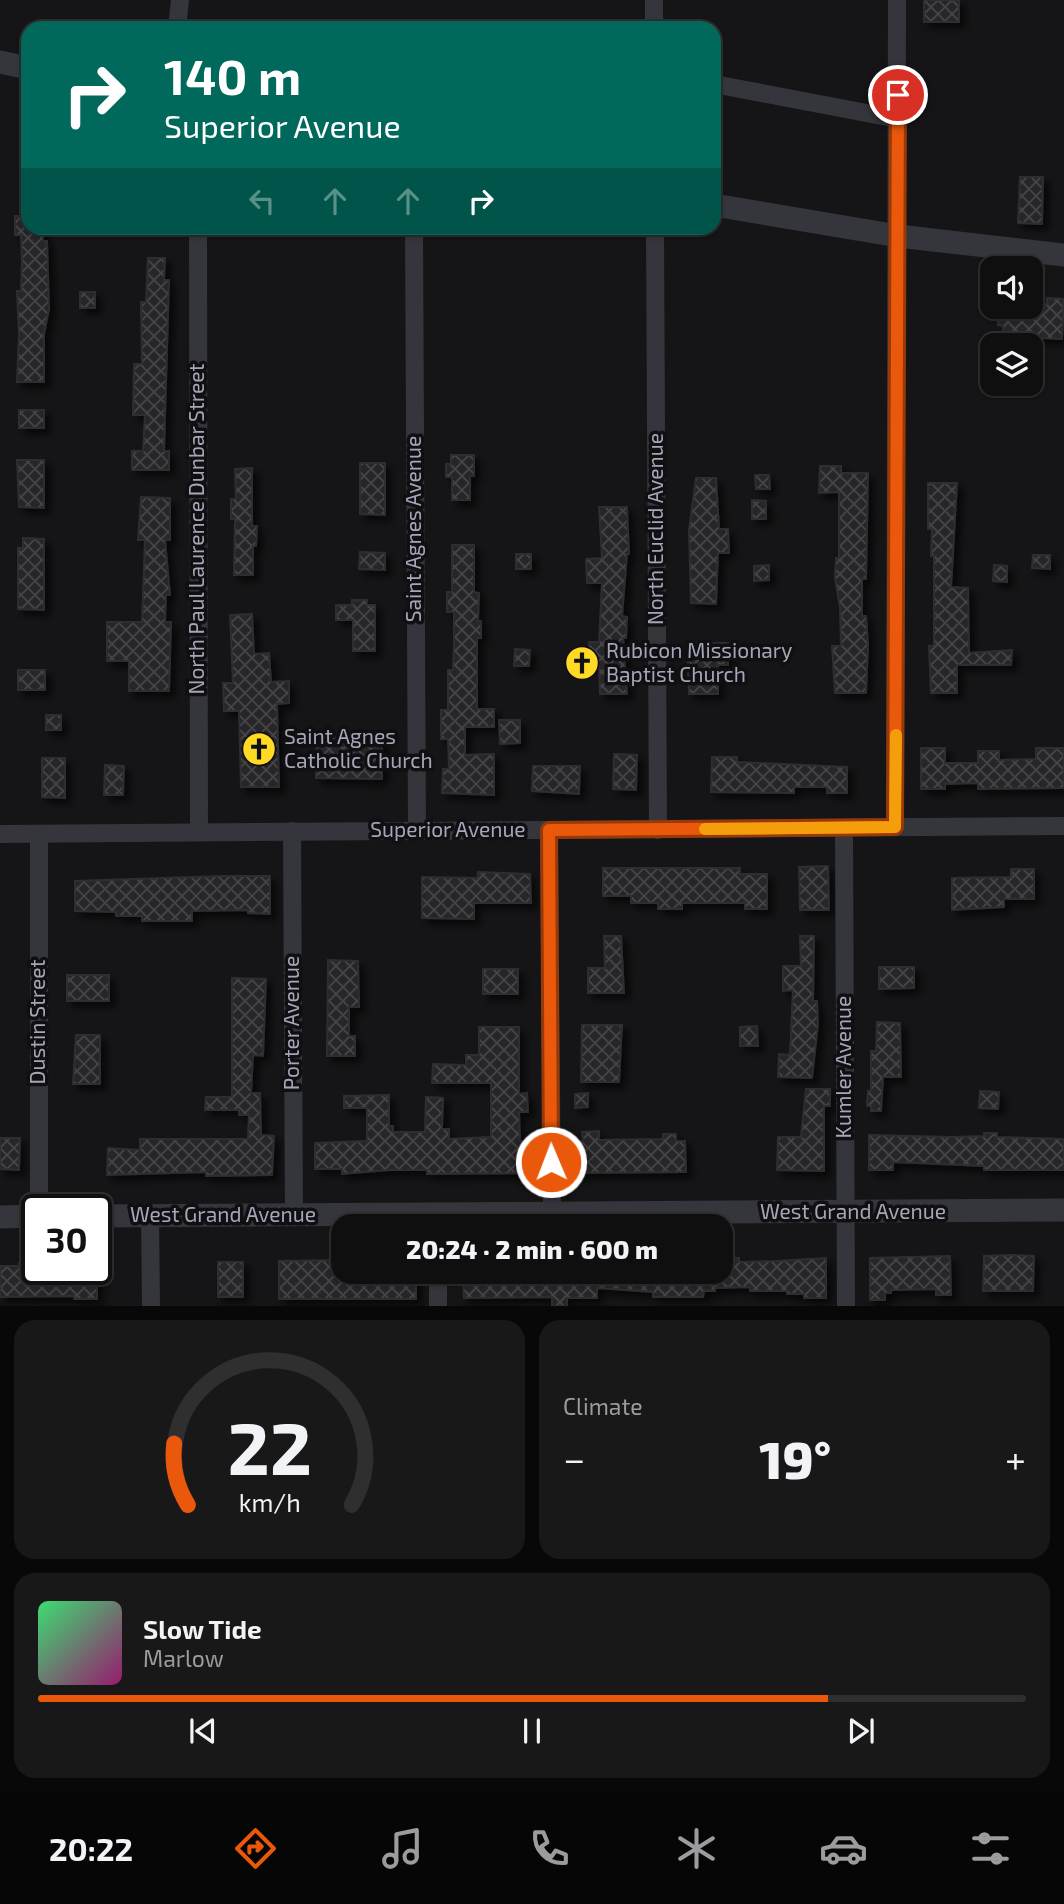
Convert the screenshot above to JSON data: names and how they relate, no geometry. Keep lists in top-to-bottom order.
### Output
{
  "streets": {
    "street": [
      "North Paul Laurence Dunbar Street",
      "Saint Agnes Avenue",
      "North Euclid Avenue",
      "Superior Avenue",
      "Dustin Street",
      "Porter Avenue",
      "Kumler Avenue",
      "West Grand Avenue"
    ]
  },
  "crossings": [
    ["North Paul Laurence Dunbar Street", "Superior Avenue"],
    ["Saint Agnes Avenue", "Superior Avenue"],
    ["North Euclid Avenue", "Superior Avenue"],
    ["Superior Avenue", "Dustin Street"],
    ["Superior Avenue", "Porter Avenue"],
    ["Superior Avenue", "Kumler Avenue"],
    ["Porter Avenue", "West Grand Avenue"],
    ["Kumler Avenue", "West Grand Avenue"]
  ],
  "places": {
    "church": ["Rubicon Missionary Baptist Church", "Saint Agnes Catholic Church"]
  },
  "page": {
    "turn": ["140 m", "Superior Avenue"],
    "limit": "30",
    "trip": "20:24 · 2 min · 600 m",
    "tile": "Climate",
    "heat": ["−", "19°", "+"],
    "song": ["Slow Tide", "Marlow"],
    "tabs": "20:22",
    "gauge": ["22", "km/h"]
  }
}
